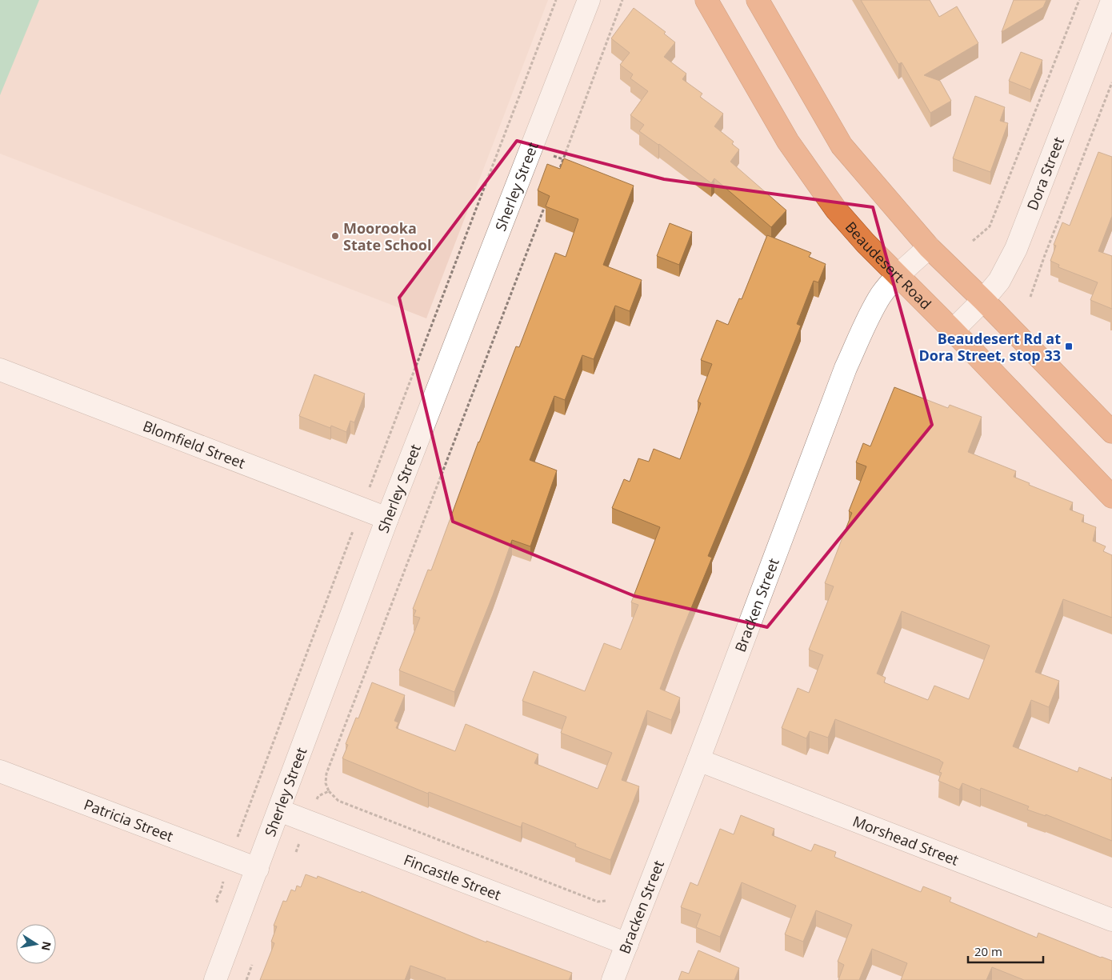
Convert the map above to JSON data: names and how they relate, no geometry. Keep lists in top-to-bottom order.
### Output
{
  "streets": {
    "highway": ["Beaudesert Road"],
    "street": [
      "Dora Street",
      "Sherley Street",
      "Blomfield Street",
      "Bracken Street",
      "Patricia Street",
      "Morshead Street",
      "Fincastle Street"
    ]
  },
  "crossings": [
    ["Dora Street", "Beaudesert Road"],
    ["Sherley Street", "Blomfield Street"],
    ["Sherley Street", "Patricia Street"],
    ["Sherley Street", "Fincastle Street"],
    ["Beaudesert Road", "Bracken Street"],
    ["Bracken Street", "Morshead Street"],
    ["Bracken Street", "Fincastle Street"]
  ],
  "places": {
    "other": ["Moorooka State School"],
    "transit": ["Beaudesert Rd at Dora Street, stop 33"]
  },
  "scale_bar": "20 m",
  "north": "right"
}
